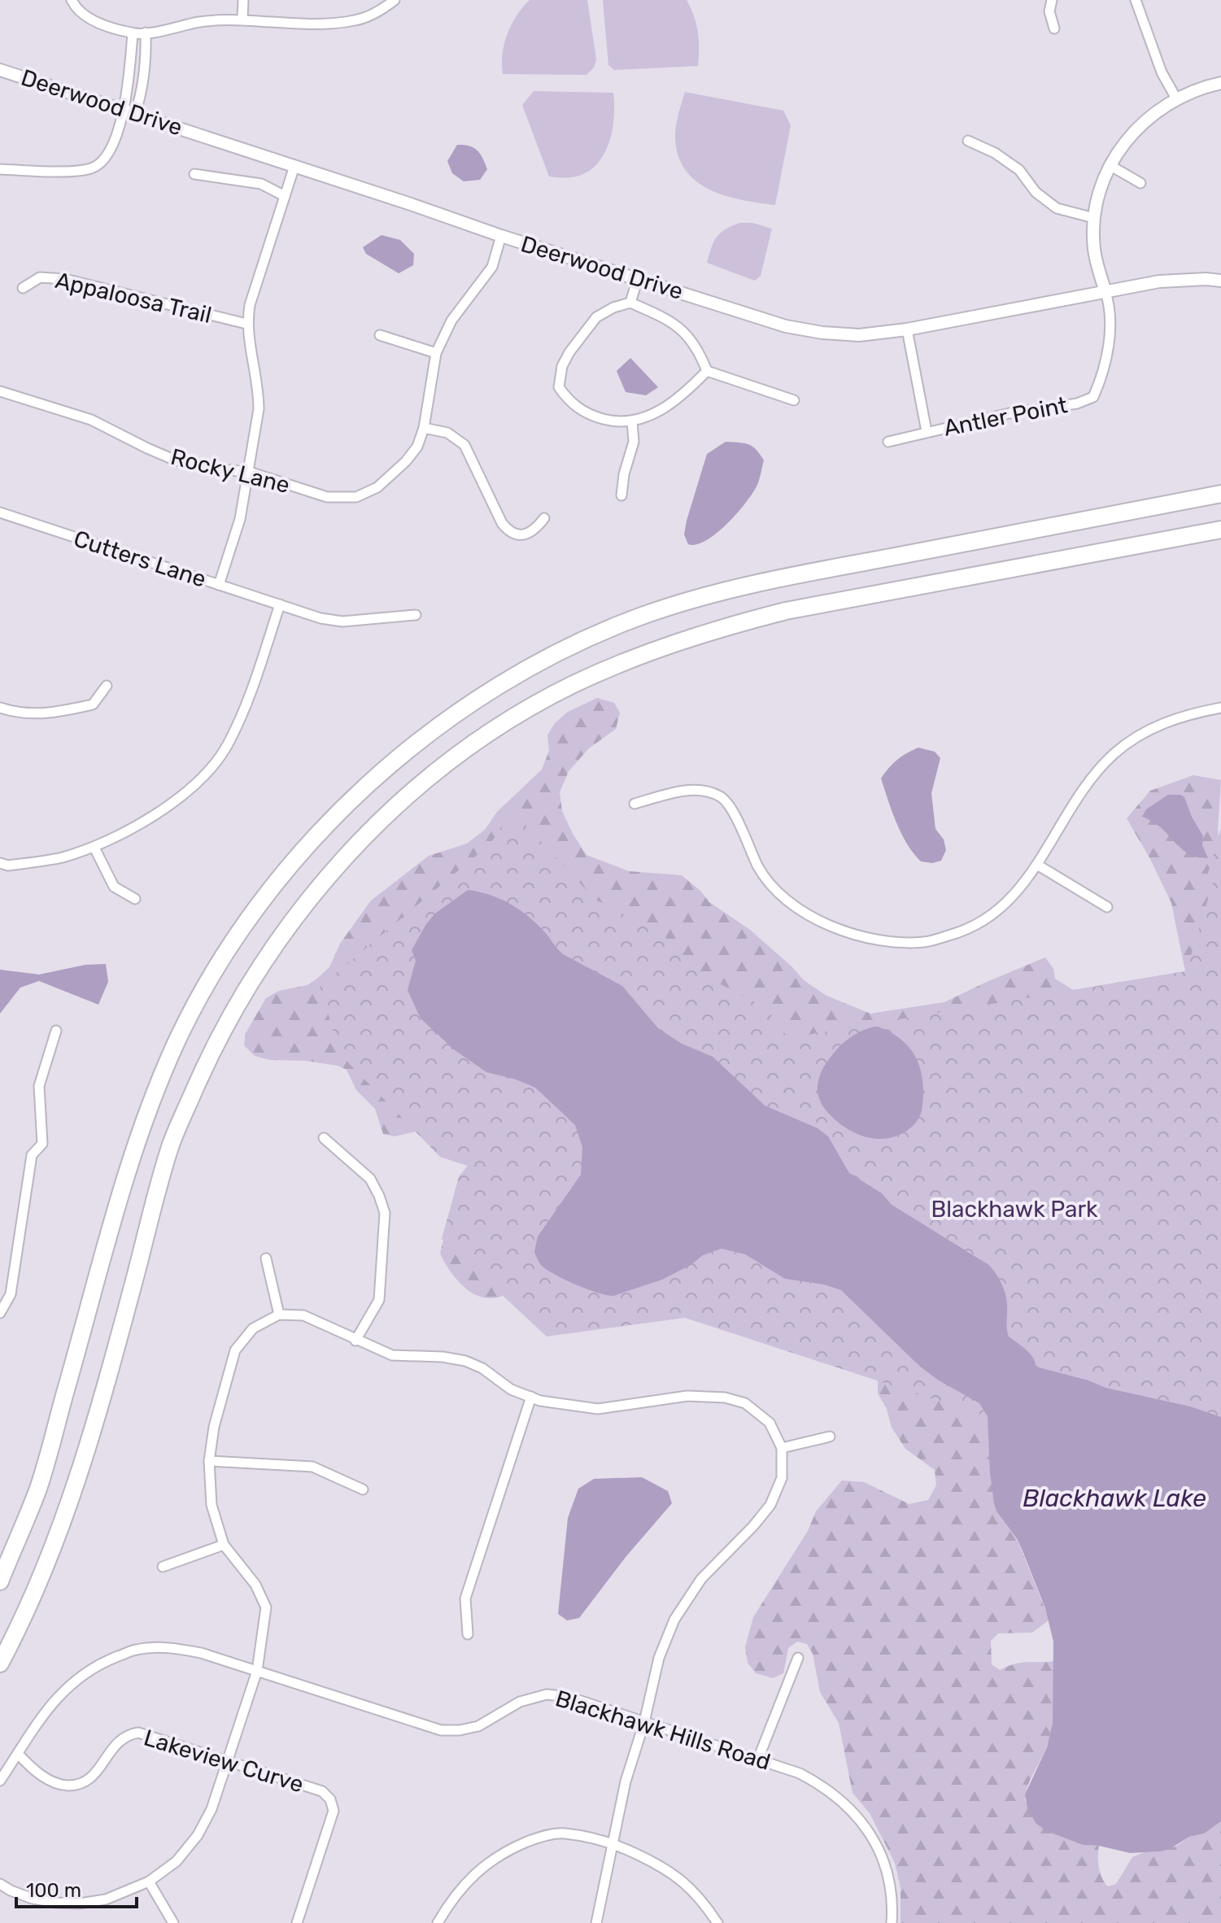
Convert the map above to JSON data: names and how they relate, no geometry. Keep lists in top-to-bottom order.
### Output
{
  "streets": {
    "street": [
      "Deerwood Drive",
      "Appaloosa Trail",
      "Antler Point",
      "Rocky Lane",
      "Cutters Lane",
      "Blackhawk Hills Road",
      "Lakeview Curve"
    ]
  },
  "crossings": [
    ["Deerwood Drive", "Antler Point"],
    ["Deerwood Drive", "Rocky Lane"],
    ["Blackhawk Hills Road", "Lakeview Curve"]
  ],
  "water": ["Blackhawk Lake"],
  "parks": ["Blackhawk Park"],
  "scale_bar": "100 m"
}
